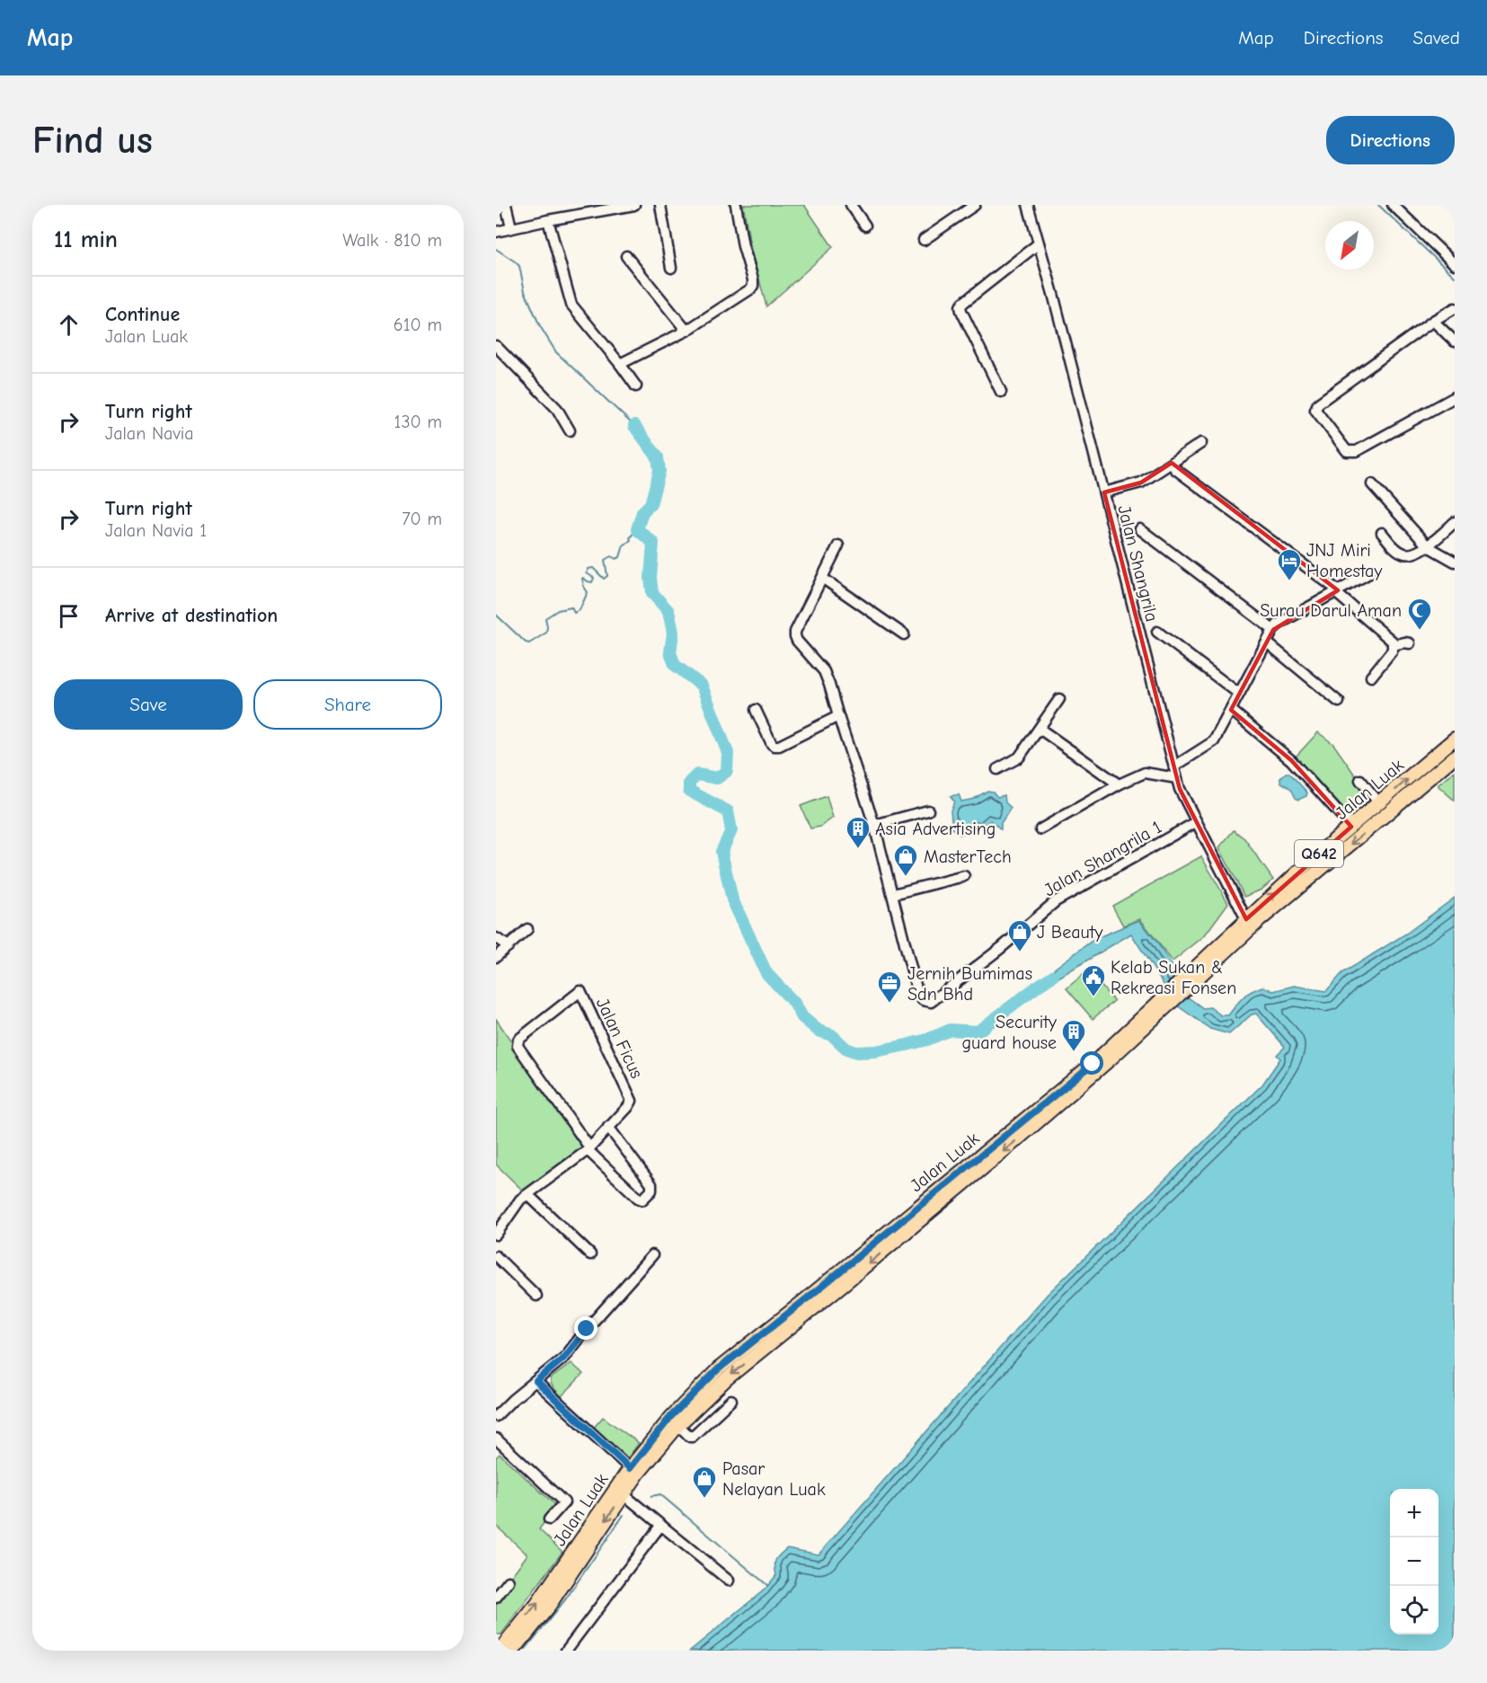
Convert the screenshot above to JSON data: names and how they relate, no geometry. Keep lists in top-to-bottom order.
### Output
{
  "streets": {
    "main road": ["Jalan Luak", "Q642"],
    "street": ["Jalan Shangrila", "Jalan Shangrila 1", "Jalan Ficus"]
  },
  "crossings": [
    ["Jalan Shangrila", "Jalan Luak"],
    ["Jalan Shangrila", "Jalan Shangrila 1"]
  ],
  "places": {
    "hotel": ["JNJ Miri Homestay"],
    "mosque": ["Surau Darul Aman"],
    "building": ["Asia Advertising", "Security guard house"],
    "shop": ["MasterTech", "J Beauty", "Pasar Nelayan Luak"],
    "public building": ["Kelab Sukan & Rekreasi Fonsen"],
    "office": ["Jernih Bumimas Sdn Bhd"]
  },
  "north": "bottom left",
  "page": {
    "header": "Map",
    "nav": ["Map", "Directions", "Saved"],
    "buttons": [
      "Directions",
      ["Save", "Share"]
    ],
    "title": "Find us",
    "heading": ["11 min", "Walk · 810 m"],
    "list": [
      ["Continue", "Jalan Luak", "610 m"],
      ["Turn right", "Jalan Navia", "130 m"],
      ["Turn right", "Jalan Navia 1", "70 m"],
      "Arrive at destination"
    ],
    "map_buttons": ["+", "−"]
  }
}
